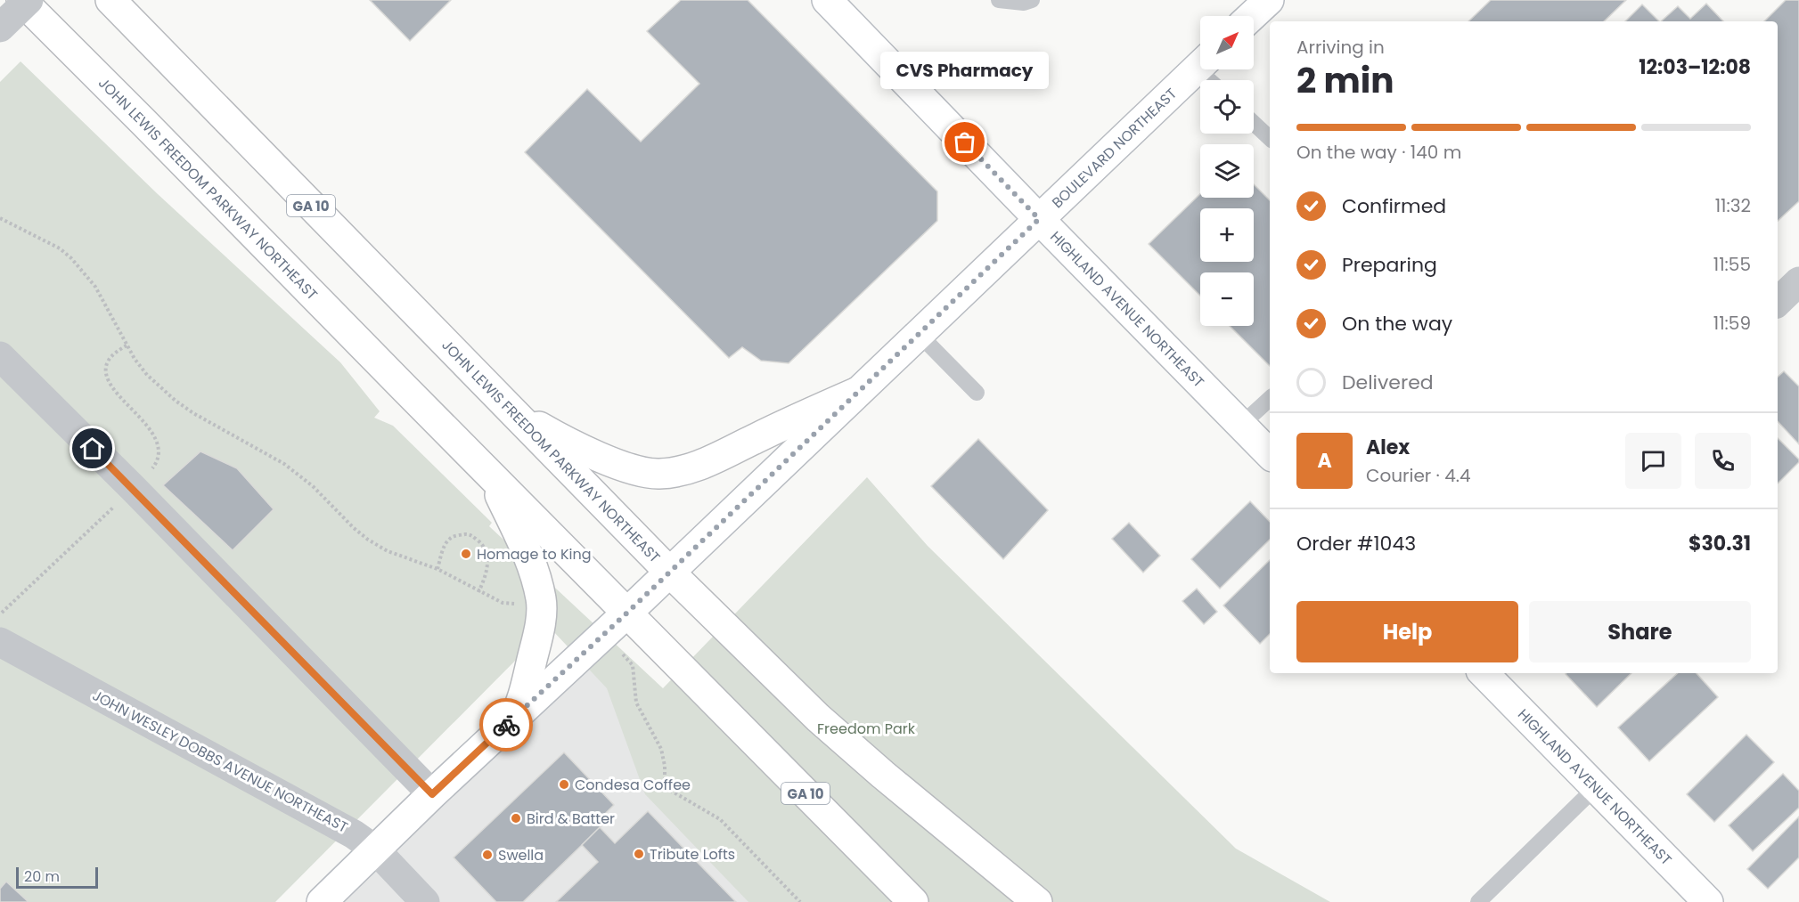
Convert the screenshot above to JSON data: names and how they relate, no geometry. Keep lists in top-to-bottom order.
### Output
{
  "streets": {
    "main road": [
      "BOULEVARD NORTHEAST",
      "JOHN LEWIS FREEDOM PARKWAY NORTHEAST",
      "GA 10",
      "HIGHLAND AVENUE NORTHEAST"
    ],
    "street": ["JOHN WESLEY DOBBS AVENUE NORTHEAST"]
  },
  "crossings": [
    ["BOULEVARD NORTHEAST", "JOHN LEWIS FREEDOM PARKWAY NORTHEAST"],
    ["BOULEVARD NORTHEAST", "HIGHLAND AVENUE NORTHEAST"],
    ["BOULEVARD NORTHEAST", "JOHN WESLEY DOBBS AVENUE NORTHEAST"]
  ],
  "parks": ["Freedom Park"],
  "places": [
    "CVS Pharmacy",
    "Homage to King",
    "Condesa Coffee",
    "Bird & Batter",
    "Tribute Lofts",
    "Swella"
  ],
  "scale_bar": "20 m",
  "north": "top right",
  "page": {
    "map_buttons": ["+", "−"],
    "heading": ["2 min", "Arriving in", "12:03–12:08"],
    "panel": [
      "Alex",
      "Courier · 4.4",
      "Order #1043",
      "$30.31"
    ],
    "bubble": "CVS Pharmacy",
    "bar": "On the way · 140 m",
    "list": [
      ["Confirmed", "11:32"],
      ["Preparing", "11:55"],
      ["On the way", "11:59"],
      "Delivered"
    ],
    "round": "A",
    "buttons": ["Help", "Share"],
    "scale": "20 m"
  }
}
